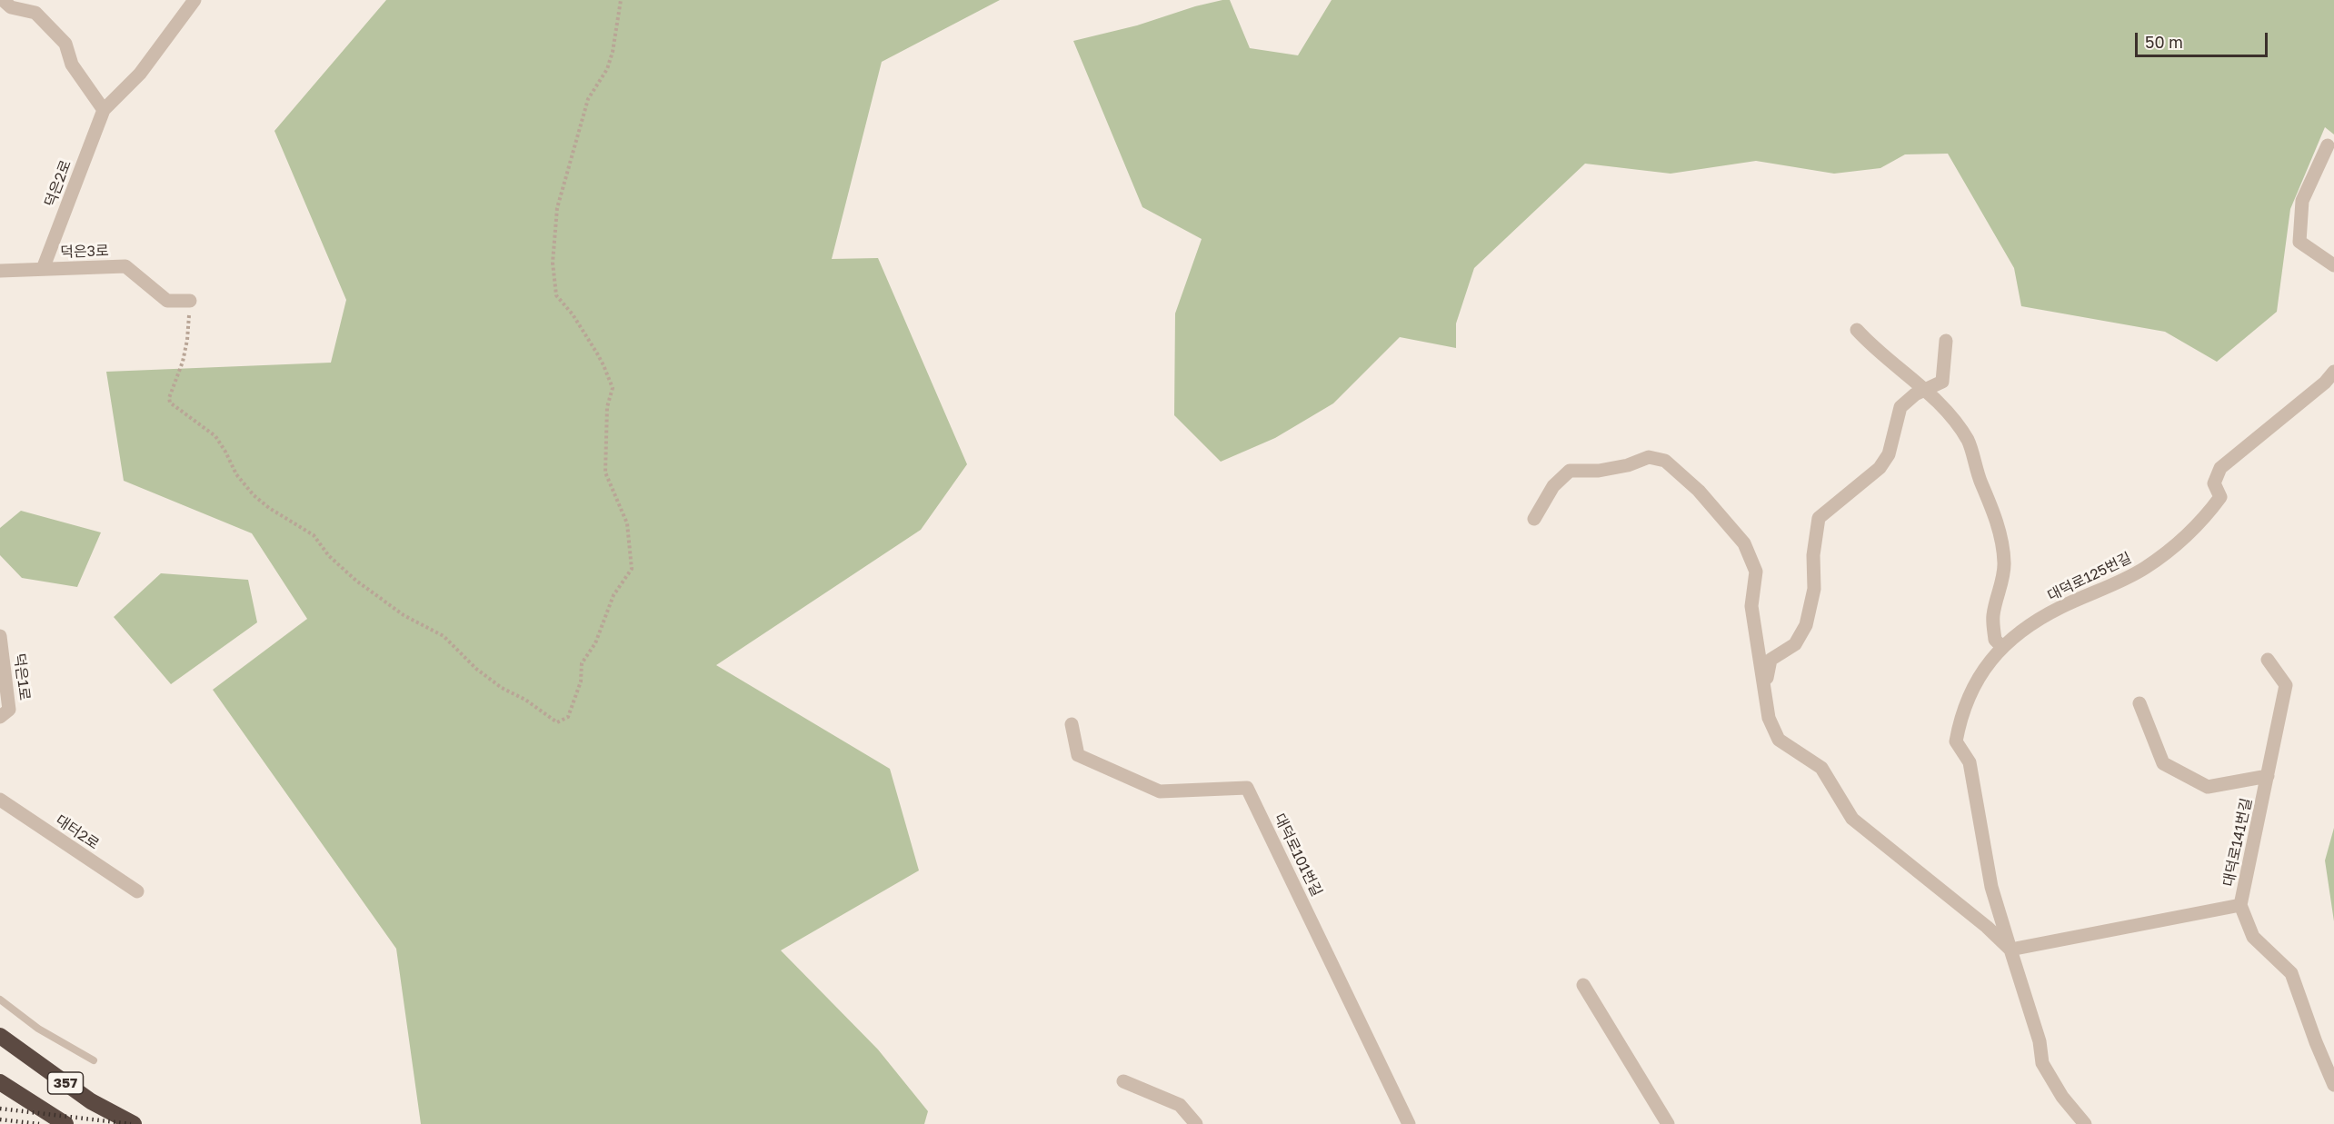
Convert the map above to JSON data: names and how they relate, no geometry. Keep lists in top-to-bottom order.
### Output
{
  "streets": {
    "highway": ["357"],
    "street": [
      "덕은2로",
      "덕은3로",
      "대덕로125번길",
      "덕은1로",
      "대터2로",
      "대덕로141번길",
      "대덕로101번길"
    ]
  },
  "crossings": [
    ["덕은2로", "덕은3로"]
  ],
  "scale_bar": "50 m"
}
